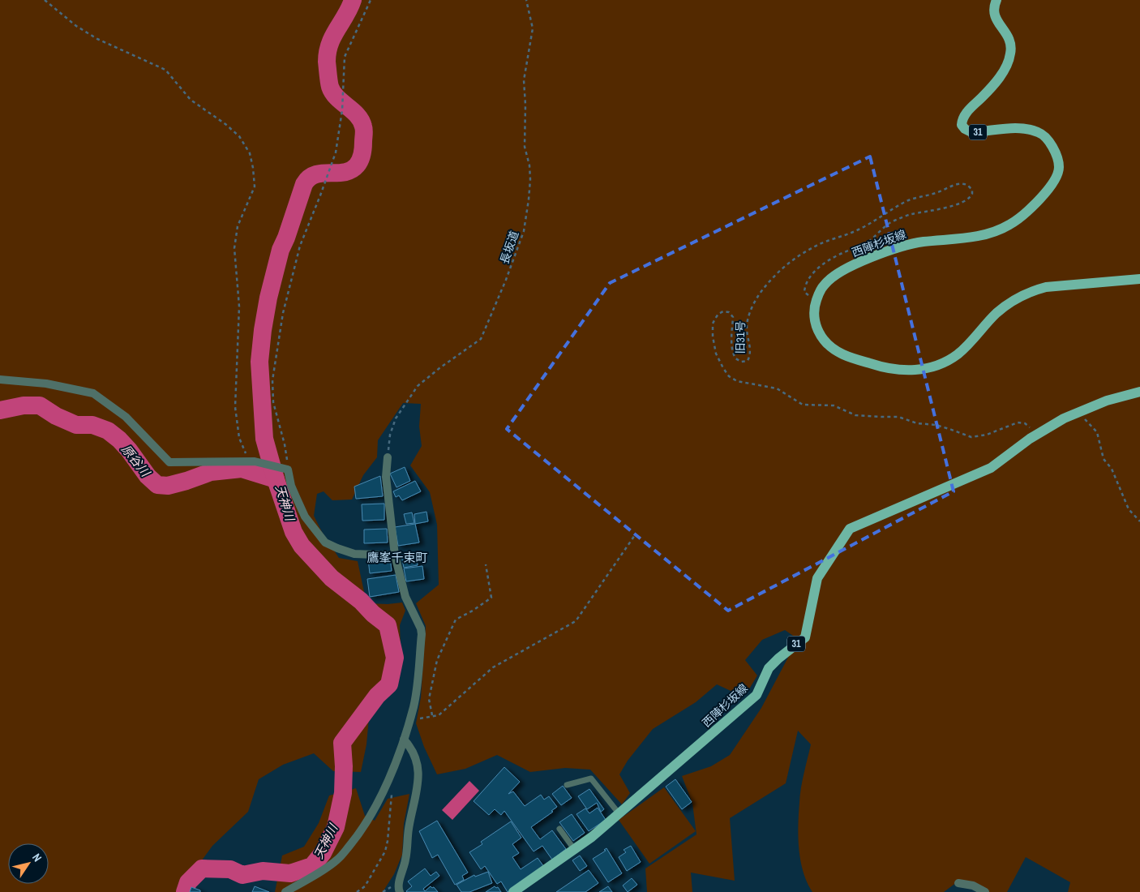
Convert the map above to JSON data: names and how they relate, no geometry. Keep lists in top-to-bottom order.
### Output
{
  "streets": {
    "main road": ["31", "西陣杉坂線"],
    "path": ["長坂道", "旧31号"]
  },
  "crossings": [
    ["西陣杉坂線", "旧31号"]
  ],
  "districts": ["鷹峯千束町"],
  "water": ["原谷川", "天神川"],
  "north": "top right"
}
